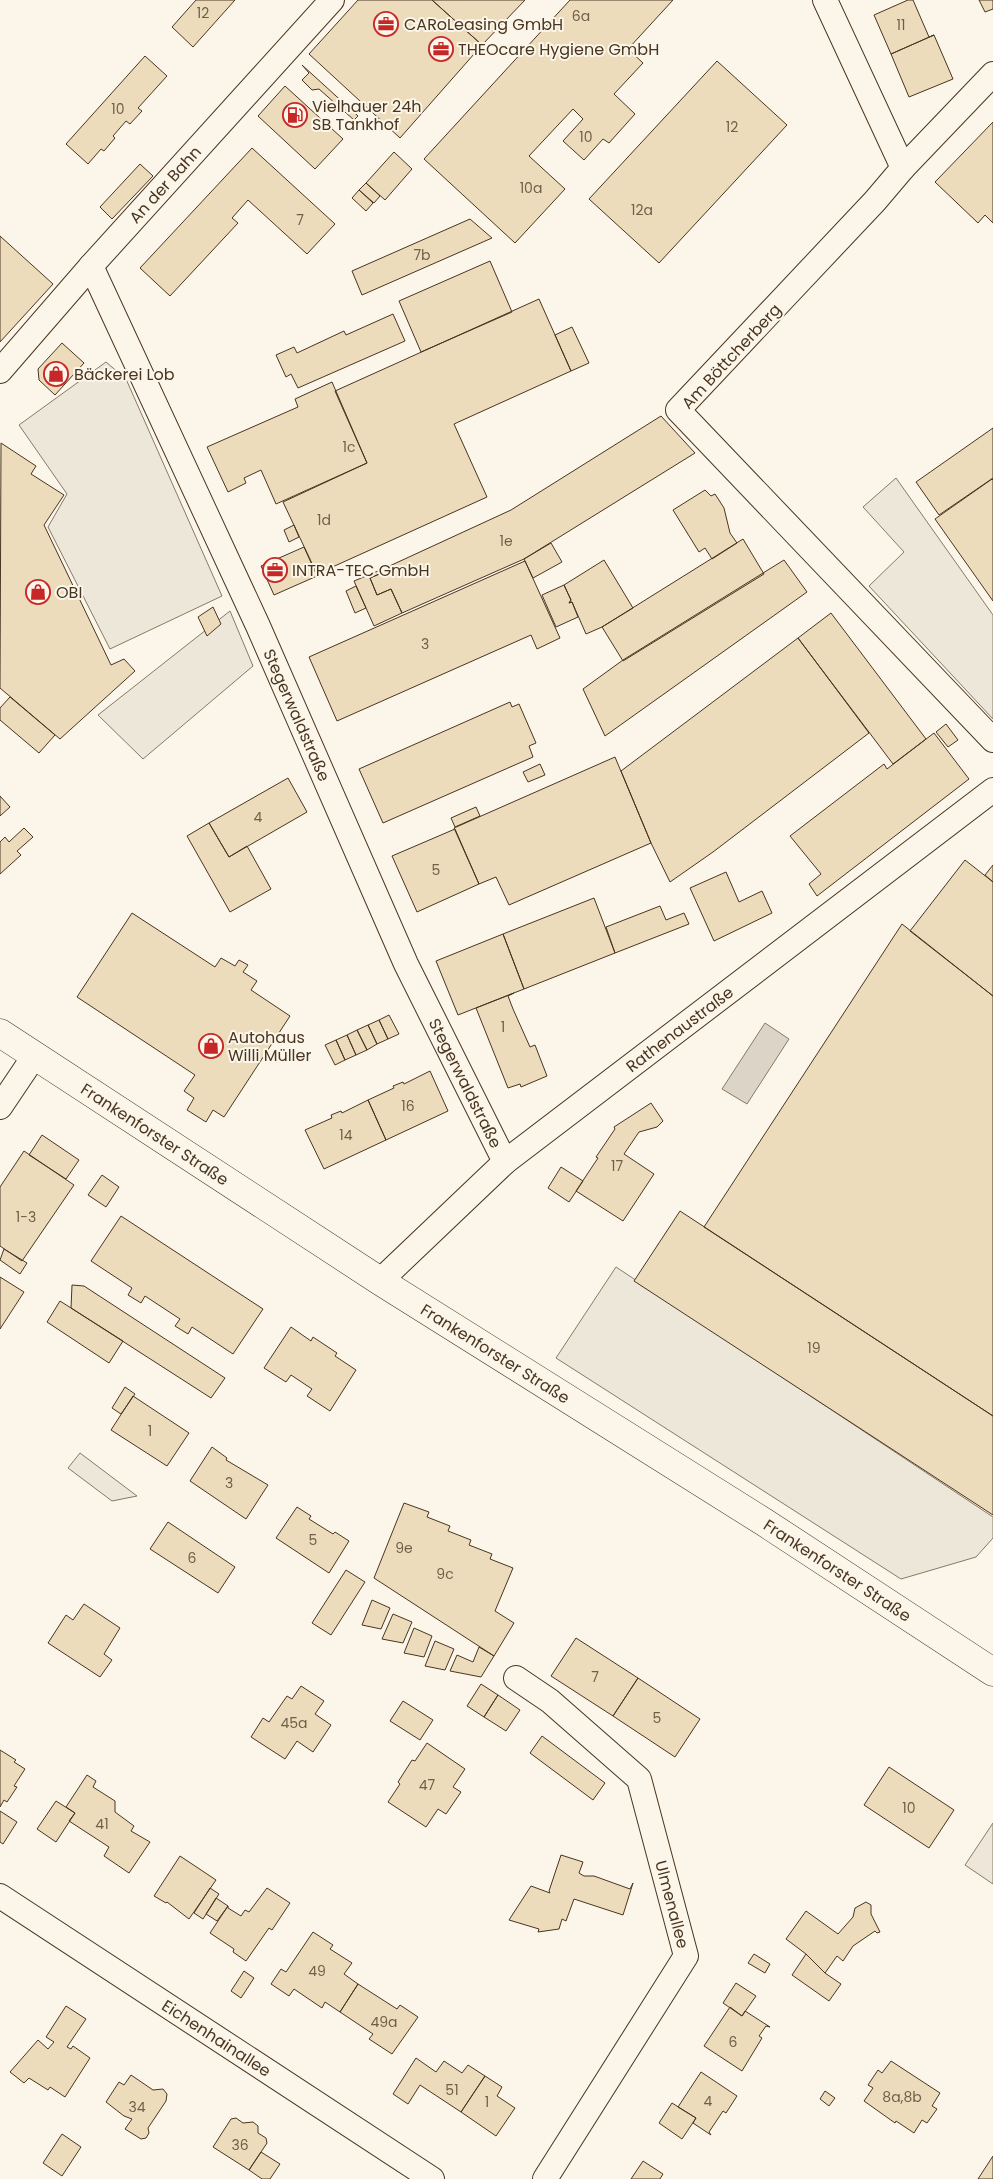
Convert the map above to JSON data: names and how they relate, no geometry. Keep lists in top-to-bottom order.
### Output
{
  "streets": {
    "main road": ["Frankenforster Straße"],
    "street": [
      "An der Bahn",
      "Am Böttcherberg",
      "Stegerwaldstraße",
      "Rathenaustraße",
      "Ulmenallee",
      "Eichenhainallee"
    ]
  },
  "crossings": [
    ["An der Bahn", "Stegerwaldstraße"],
    ["Stegerwaldstraße", "Rathenaustraße"],
    ["Rathenaustraße", "Frankenforster Straße"]
  ],
  "places": {
    "office": ["CARoLeasing GmbH", "THEOcare Hygiene GmbH", "INTRA-TEC GmbH"],
    "fuel station": ["Vielhauer 24h SB Tankhof"],
    "shop": ["Bäckerei Lob", "OBI", "Autohaus Willi Müller"]
  },
  "house_numbers": [
    "12",
    "6a",
    "11",
    "10",
    "12",
    "10",
    "10a",
    "12a",
    "7",
    "7b",
    "1c",
    "1d",
    "1e",
    "3",
    "4",
    "5",
    "1",
    "16",
    "14",
    "17",
    "1-3",
    "19",
    "1",
    "3",
    "5",
    "9e",
    "6",
    "9c",
    "7",
    "5",
    "45a",
    "47",
    "10",
    "41",
    "49",
    "49a",
    "6",
    "51",
    "8a,8b",
    "4",
    "1",
    "34",
    "36"
  ]
}
